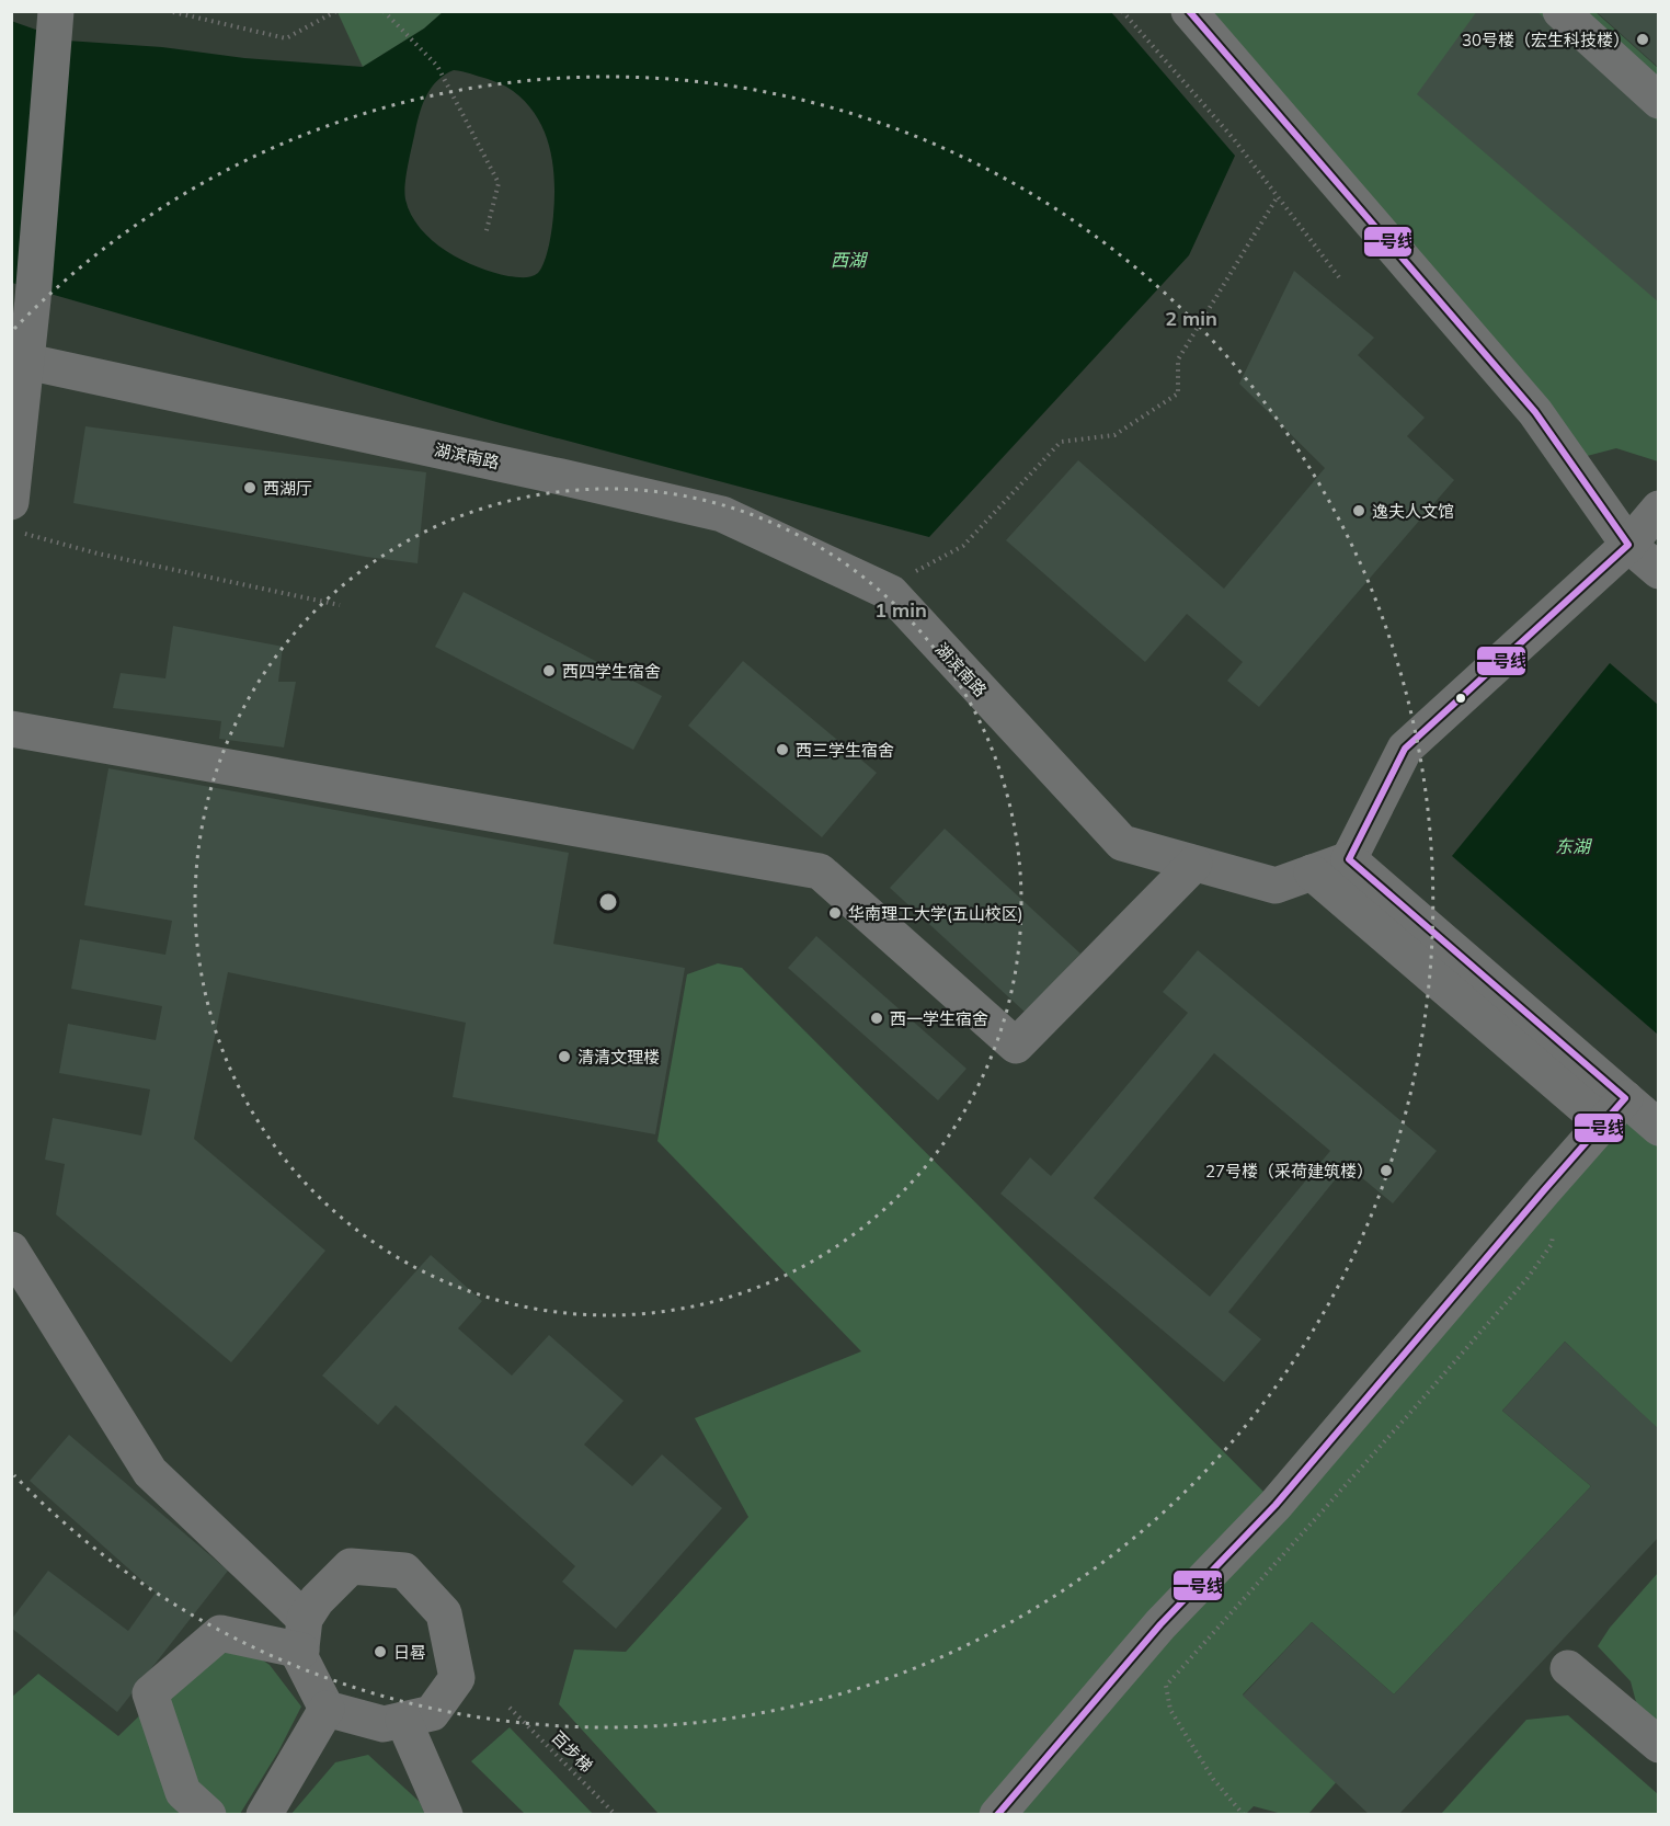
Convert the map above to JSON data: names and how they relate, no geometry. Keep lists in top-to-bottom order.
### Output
{
  "streets": {
    "street": ["湖滨南路"],
    "path": ["百步梯"]
  },
  "water": ["西湖", "东湖"],
  "places": [
    "30号楼（宏生科技楼）",
    "西湖厅",
    "逸夫人文馆",
    "西四学生宿舍",
    "西三学生宿舍",
    "华南理工大学(五山校区)",
    "西一学生宿舍",
    "清清文理楼",
    "27号楼（采荷建筑楼）",
    "日晷"
  ],
  "lines": ["transit line 一号线"],
  "rings": ["2 min", "1 min"]
}
